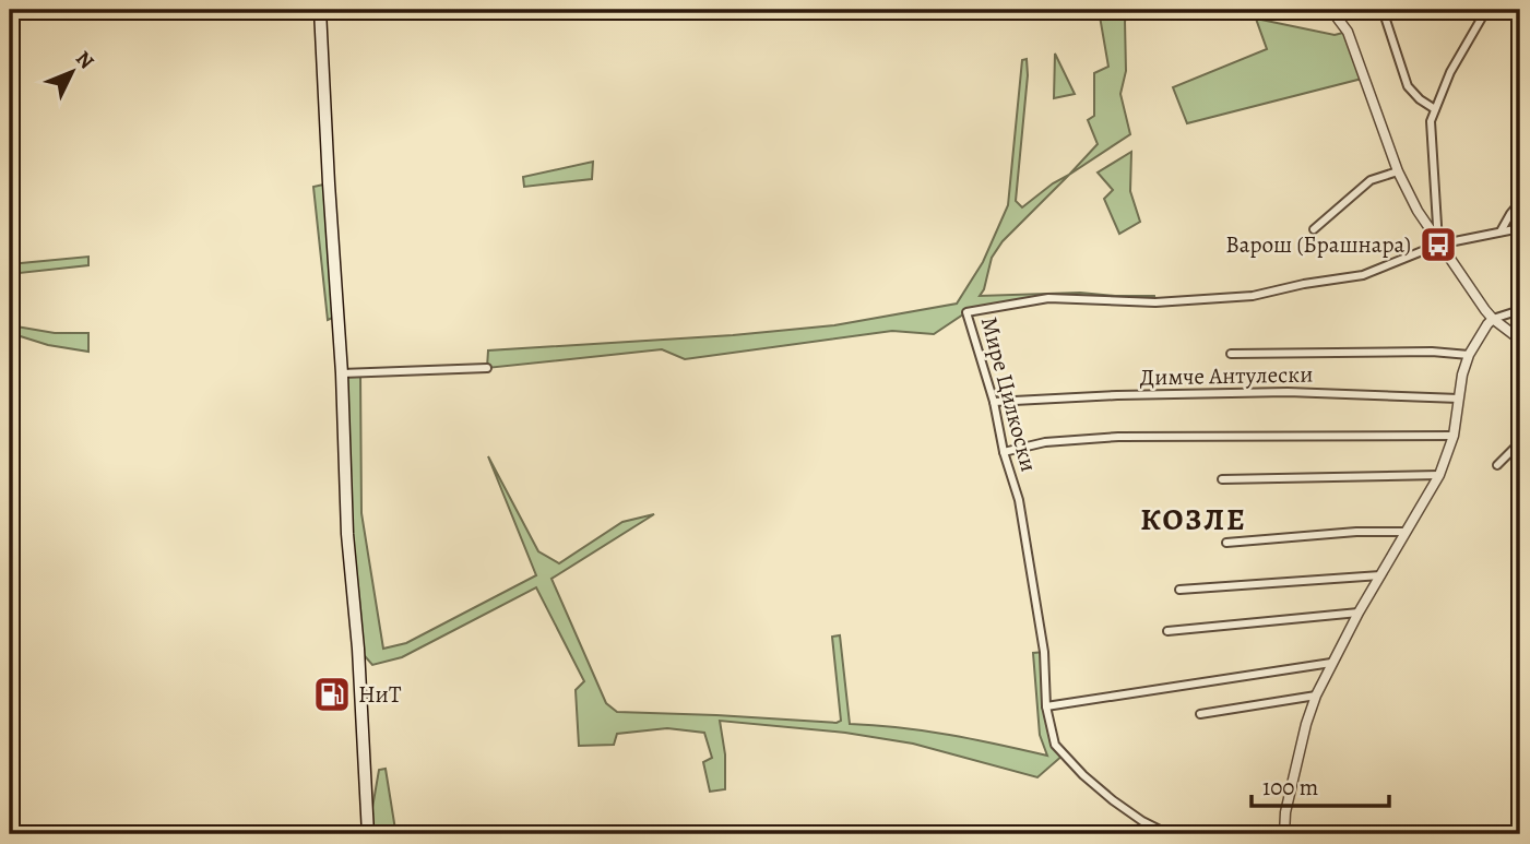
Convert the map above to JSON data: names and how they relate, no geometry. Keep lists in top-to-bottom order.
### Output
{
  "streets": {
    "street": ["Димче Антулески", "Мире Цилкоски"]
  },
  "crossings": [
    ["Димче Антулески", "Мире Цилкоски"]
  ],
  "districts": ["КОЗЛЕ"],
  "places": {
    "bus stop": ["Варош (Брашнара)"],
    "fuel station": ["НиТ"]
  },
  "scale_bar": "100 m",
  "north": "top right"
}
